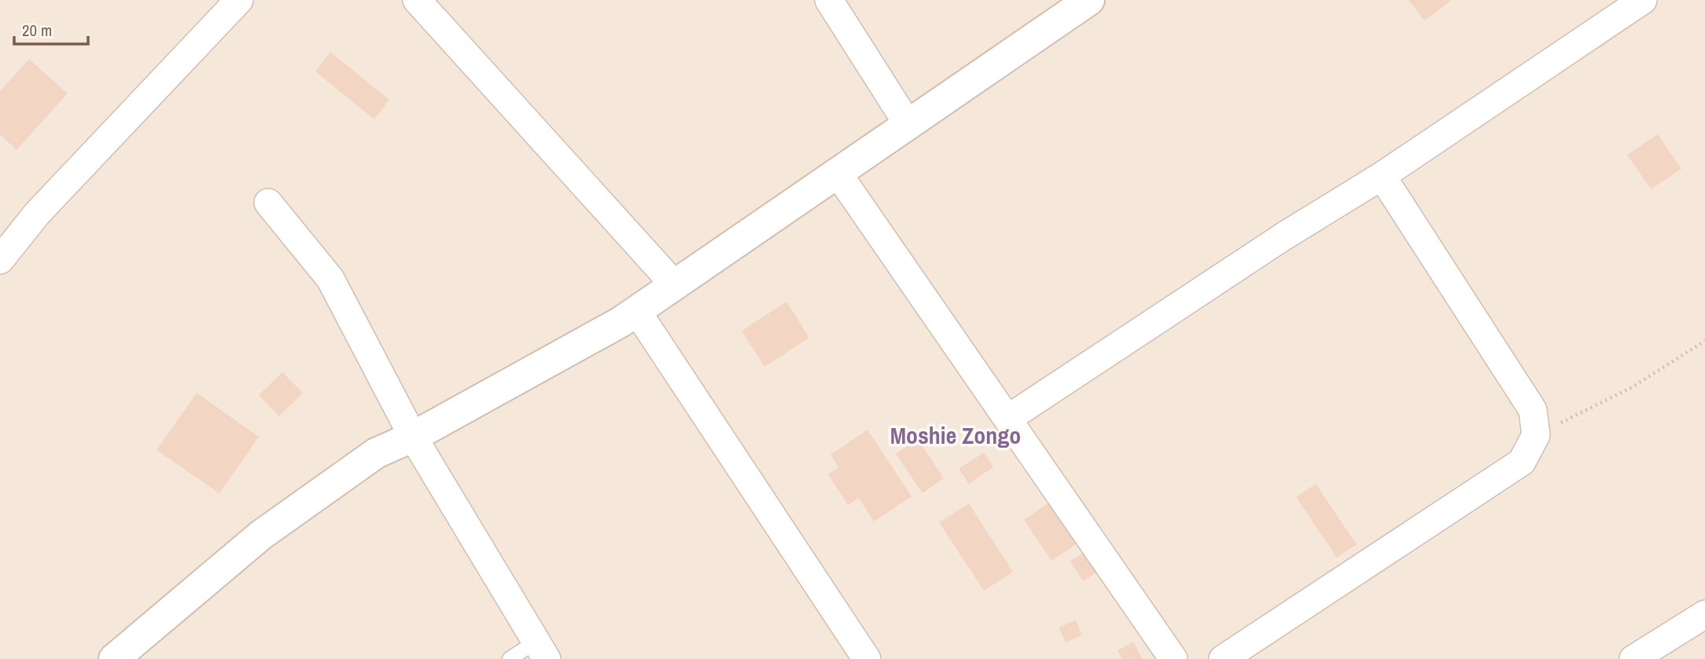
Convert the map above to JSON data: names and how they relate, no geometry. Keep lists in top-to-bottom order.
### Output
{
  "districts": ["Moshie Zongo"],
  "scale_bar": "20 m"
}
